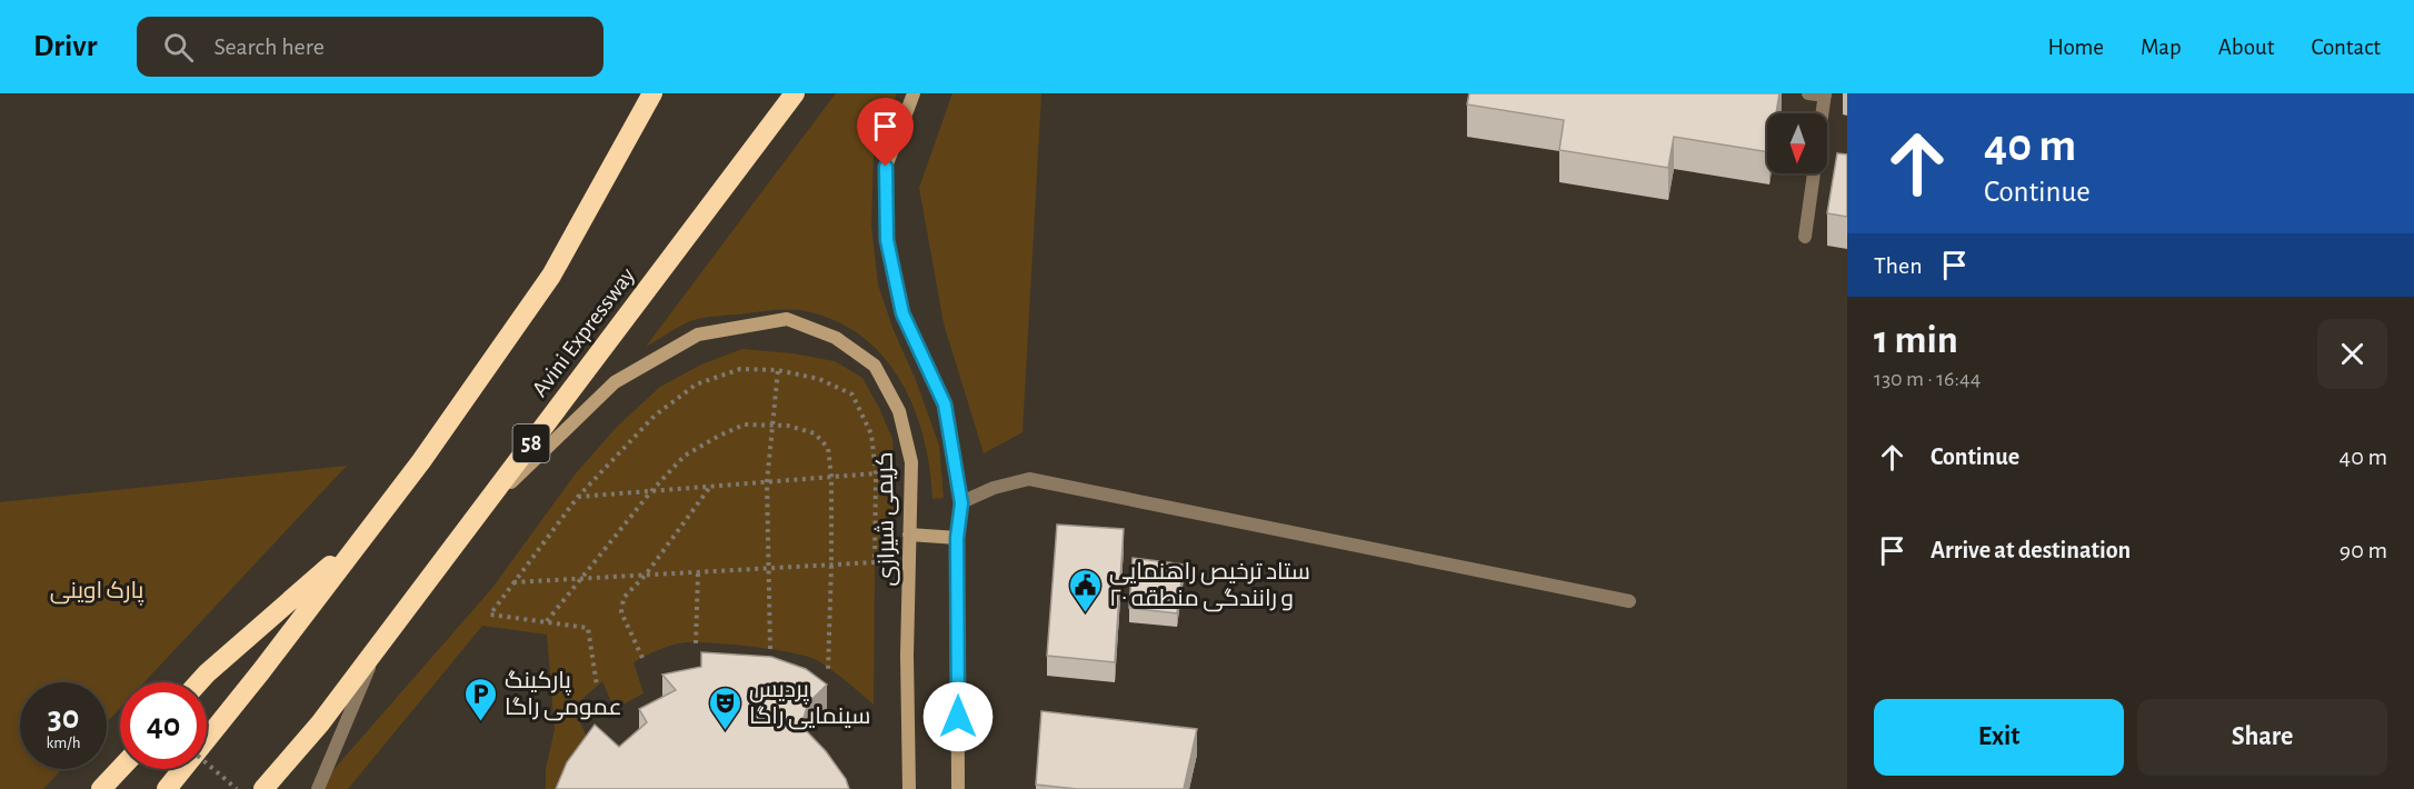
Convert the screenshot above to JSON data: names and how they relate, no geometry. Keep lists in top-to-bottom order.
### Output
{
  "streets": {
    "highway": ["Avini Expressway", "58"],
    "street": ["کریمی شیرازی"]
  },
  "crossings": [
    ["Avini Expressway", "کریمی شیرازی"]
  ],
  "parks": ["پارک اوینی"],
  "places": {
    "public building": ["ستاد ترخیص راهنمایی و رانندگی منطقه ۲۰"],
    "parking": ["پارکینگ عمومی راگا"],
    "theatre": ["پردیس سینمایی راگا"]
  },
  "north": "bottom",
  "page": {
    "header": "Drivr",
    "search": "Search here",
    "nav": [
      "Home",
      "Map",
      "About",
      "Contact"
    ],
    "turn": ["40 m", "Continue"],
    "then": "Then",
    "heading": ["1 min", "130 m · 16:44"],
    "list": [
      {
        "name": "Continue",
        "value": "40 m"
      },
      {
        "name": "Arrive at destination",
        "value": "90 m"
      }
    ],
    "speed": "30 km/h",
    "limit": "40",
    "buttons": ["Exit", "Share"]
  }
}
